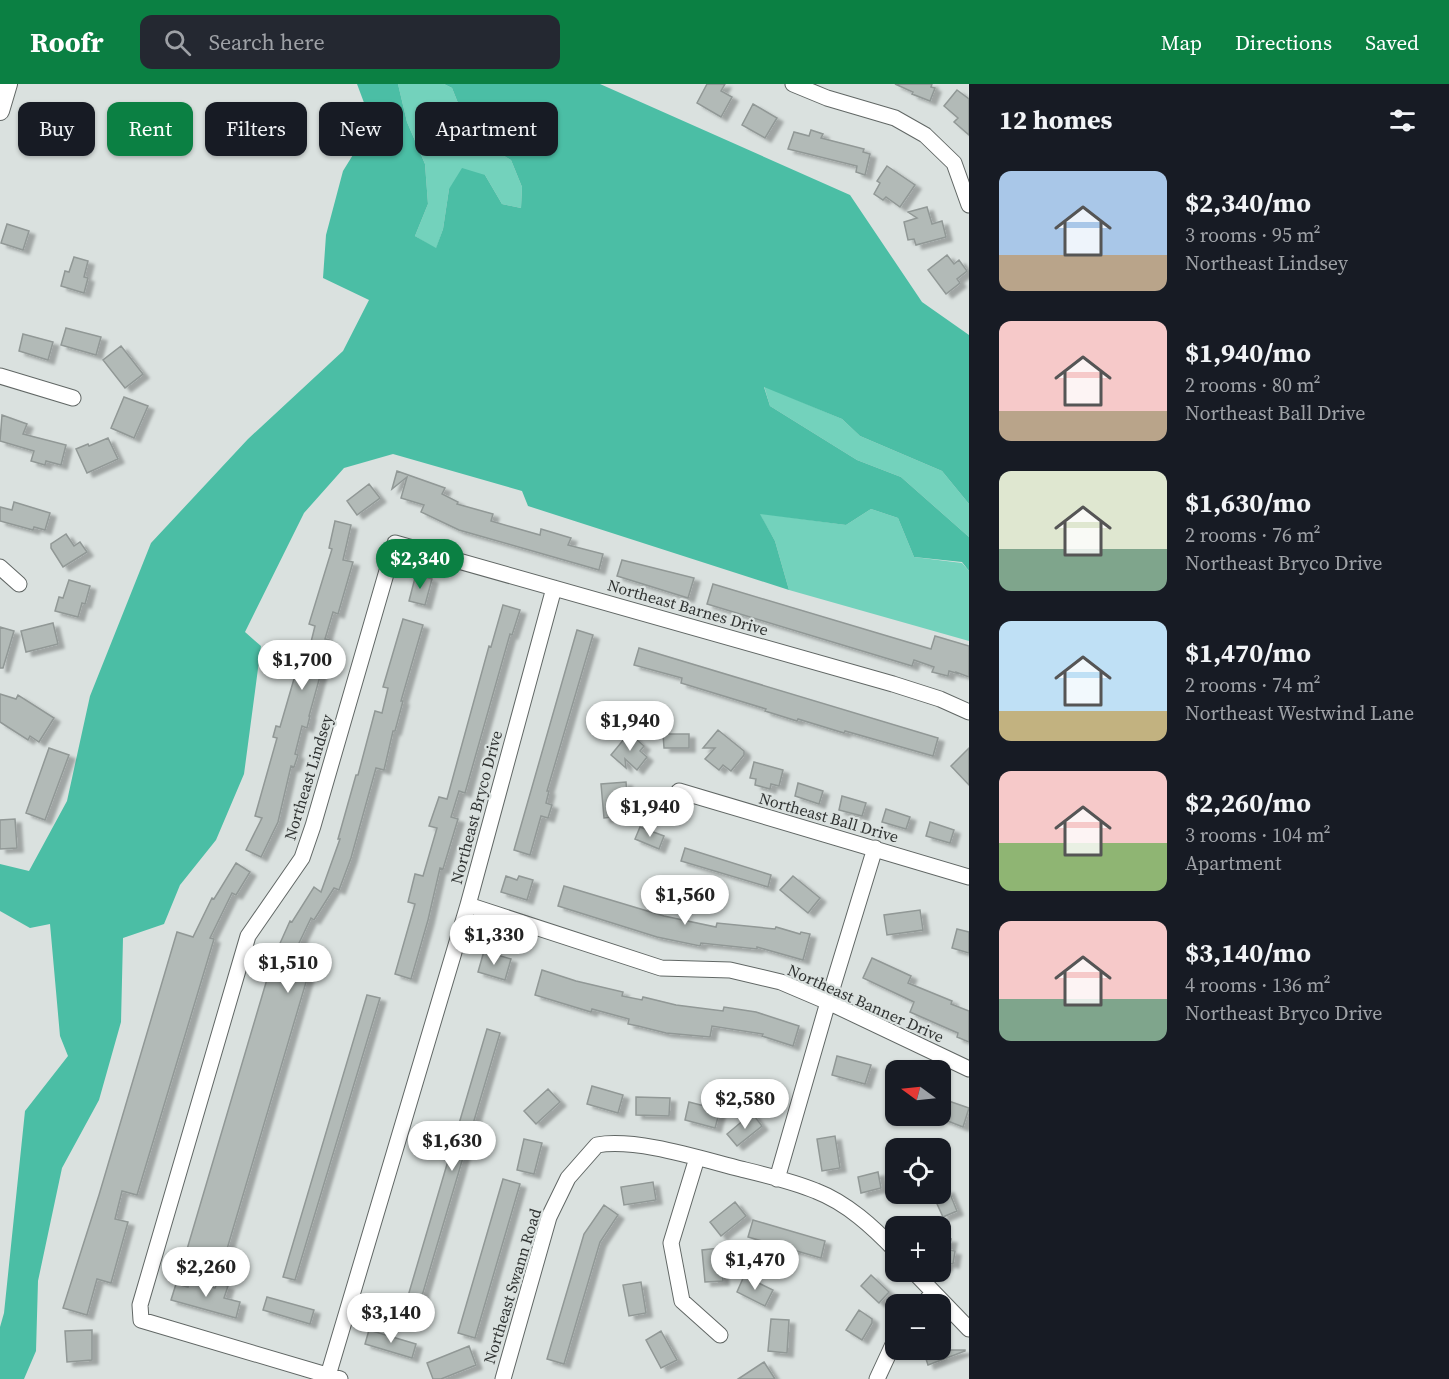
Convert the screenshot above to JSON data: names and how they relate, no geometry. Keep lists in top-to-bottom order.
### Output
{
  "streets": {
    "street": [
      "Northeast Barnes Drive",
      "Northeast Lindsey",
      "Northeast Bryco Drive",
      "Northeast Ball Drive",
      "Northeast Banner Drive",
      "Northeast Swann Road"
    ]
  },
  "crossings": [
    ["Northeast Barnes Drive", "Northeast Lindsey"],
    ["Northeast Barnes Drive", "Northeast Bryco Drive"],
    ["Northeast Lindsey", "Northeast Bryco Drive"],
    ["Northeast Bryco Drive", "Northeast Banner Drive"]
  ],
  "north": "left",
  "page": {
    "header": "Roofr",
    "search": "Search here",
    "nav": ["Map", "Directions", "Saved"],
    "heading": "12 homes",
    "chip": [
      "Buy",
      "Rent",
      "Filters",
      "New",
      "Apartment"
    ],
    "list": [
      {
        "name": "$2,340/mo",
        "note": "3 rooms · 95 m² · Northeast Lindsey"
      },
      {
        "name": "$1,940/mo",
        "note": "2 rooms · 80 m² · Northeast Ball Drive"
      },
      {
        "name": "$1,630/mo",
        "note": "2 rooms · 76 m² · Northeast Bryco Drive"
      },
      {
        "name": "$1,470/mo",
        "note": "2 rooms · 74 m² · Northeast Westwind Lane"
      },
      {
        "name": "$2,260/mo",
        "note": "3 rooms · 104 m² · Apartment"
      },
      {
        "name": "$3,140/mo",
        "note": "4 rooms · 136 m² · Northeast Bryco Drive"
      }
    ],
    "price": [
      "$2,340",
      "$1,700",
      "$1,940",
      "$1,940",
      "$1,560",
      "$1,330",
      "$1,510",
      "$2,580",
      "$1,630",
      "$1,470",
      "$2,260",
      "$3,140"
    ],
    "map_buttons": ["+", "−"]
  }
}
